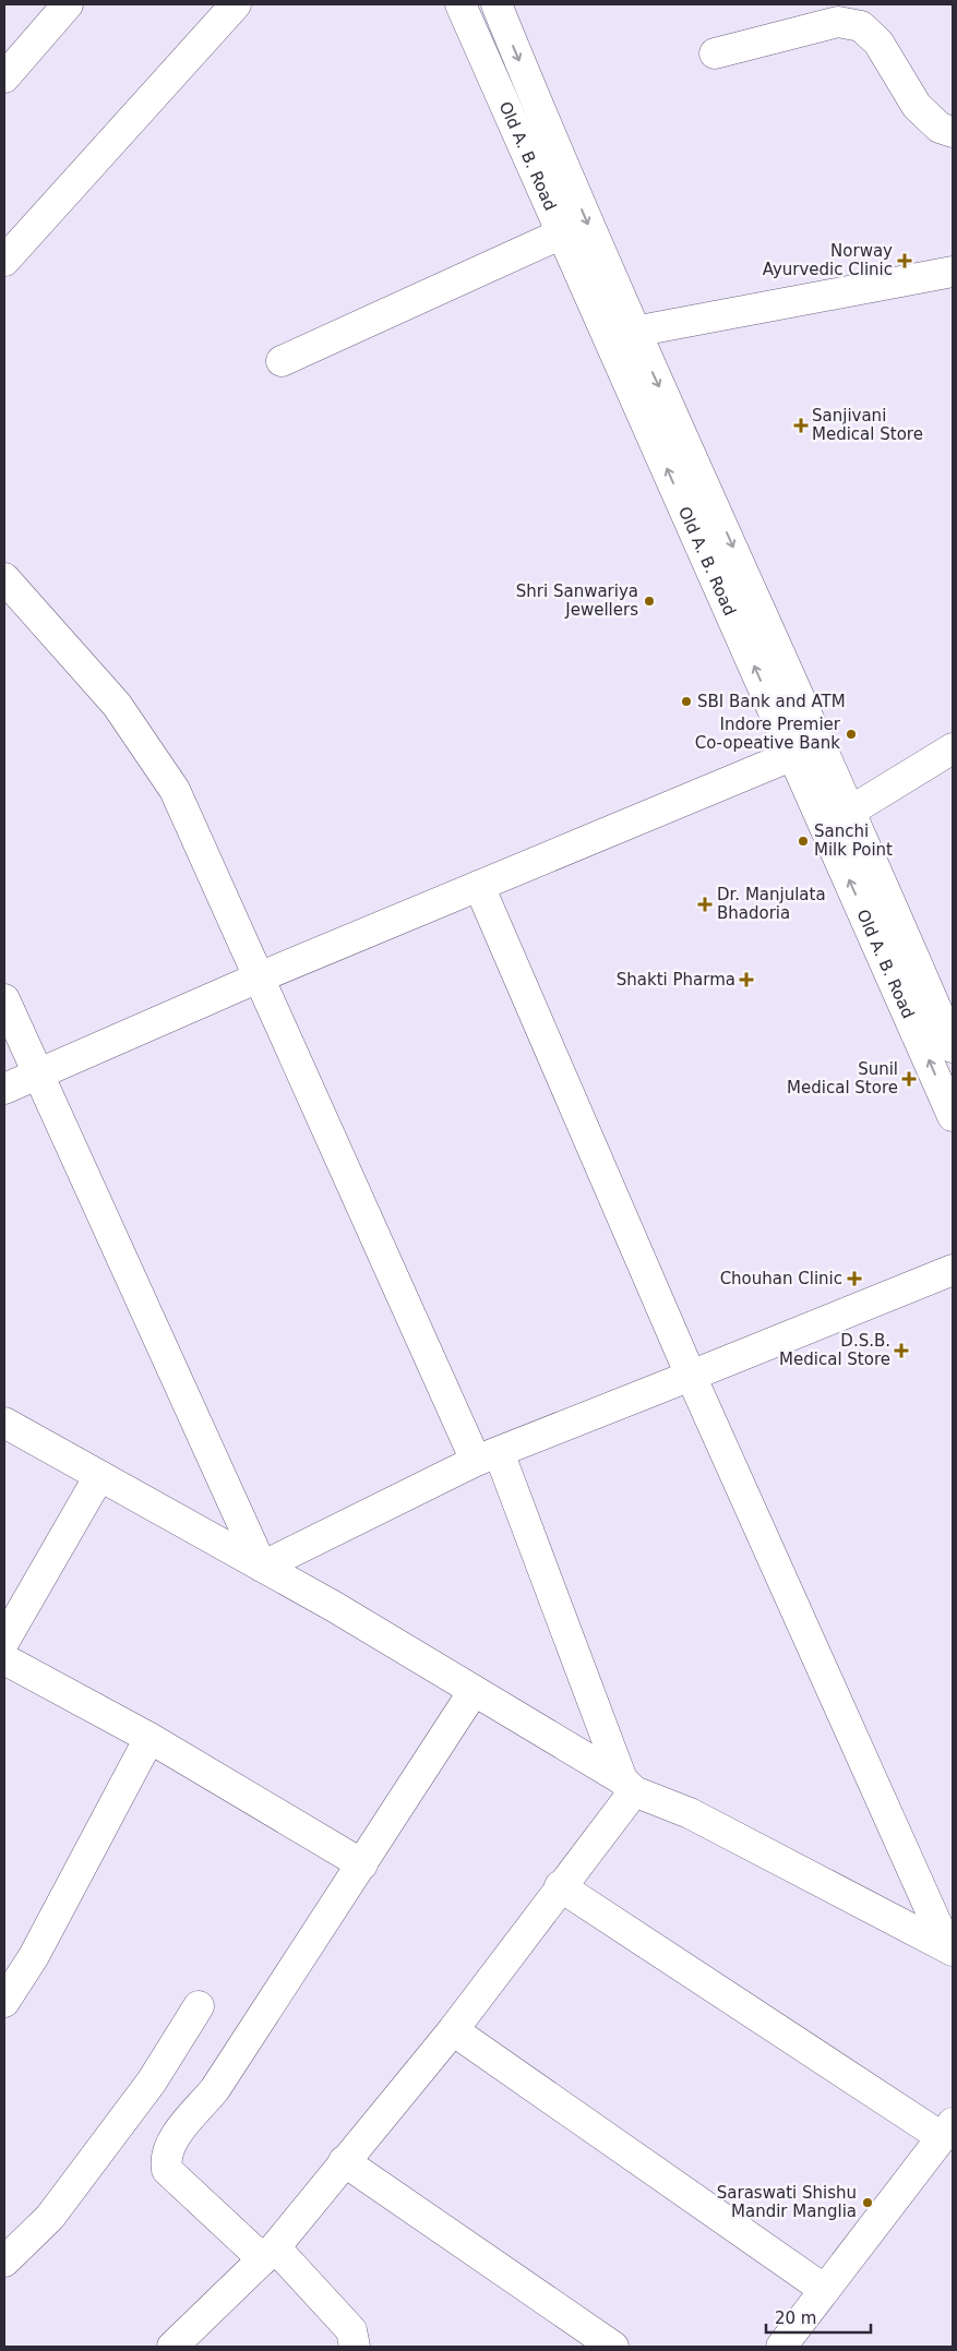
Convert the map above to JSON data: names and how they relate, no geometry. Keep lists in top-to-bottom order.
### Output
{
  "streets": {
    "street": ["Old A. B. Road"]
  },
  "places": {
    "health": [
      "Norway Ayurvedic Clinic",
      "Sanjivani Medical Store",
      "Dr. Manjulata Bhadoria",
      "Shakti Pharma",
      "Sunil Medical Store",
      "Chouhan Clinic",
      "D.S.B. Medical Store"
    ],
    "other": [
      "Shri Sanwariya Jewellers",
      "SBI Bank and ATM",
      "Indore Premier Co-opeative Bank",
      "Sanchi Milk Point",
      "Saraswati Shishu Mandir Manglia"
    ]
  },
  "scale_bar": "20 m"
}
